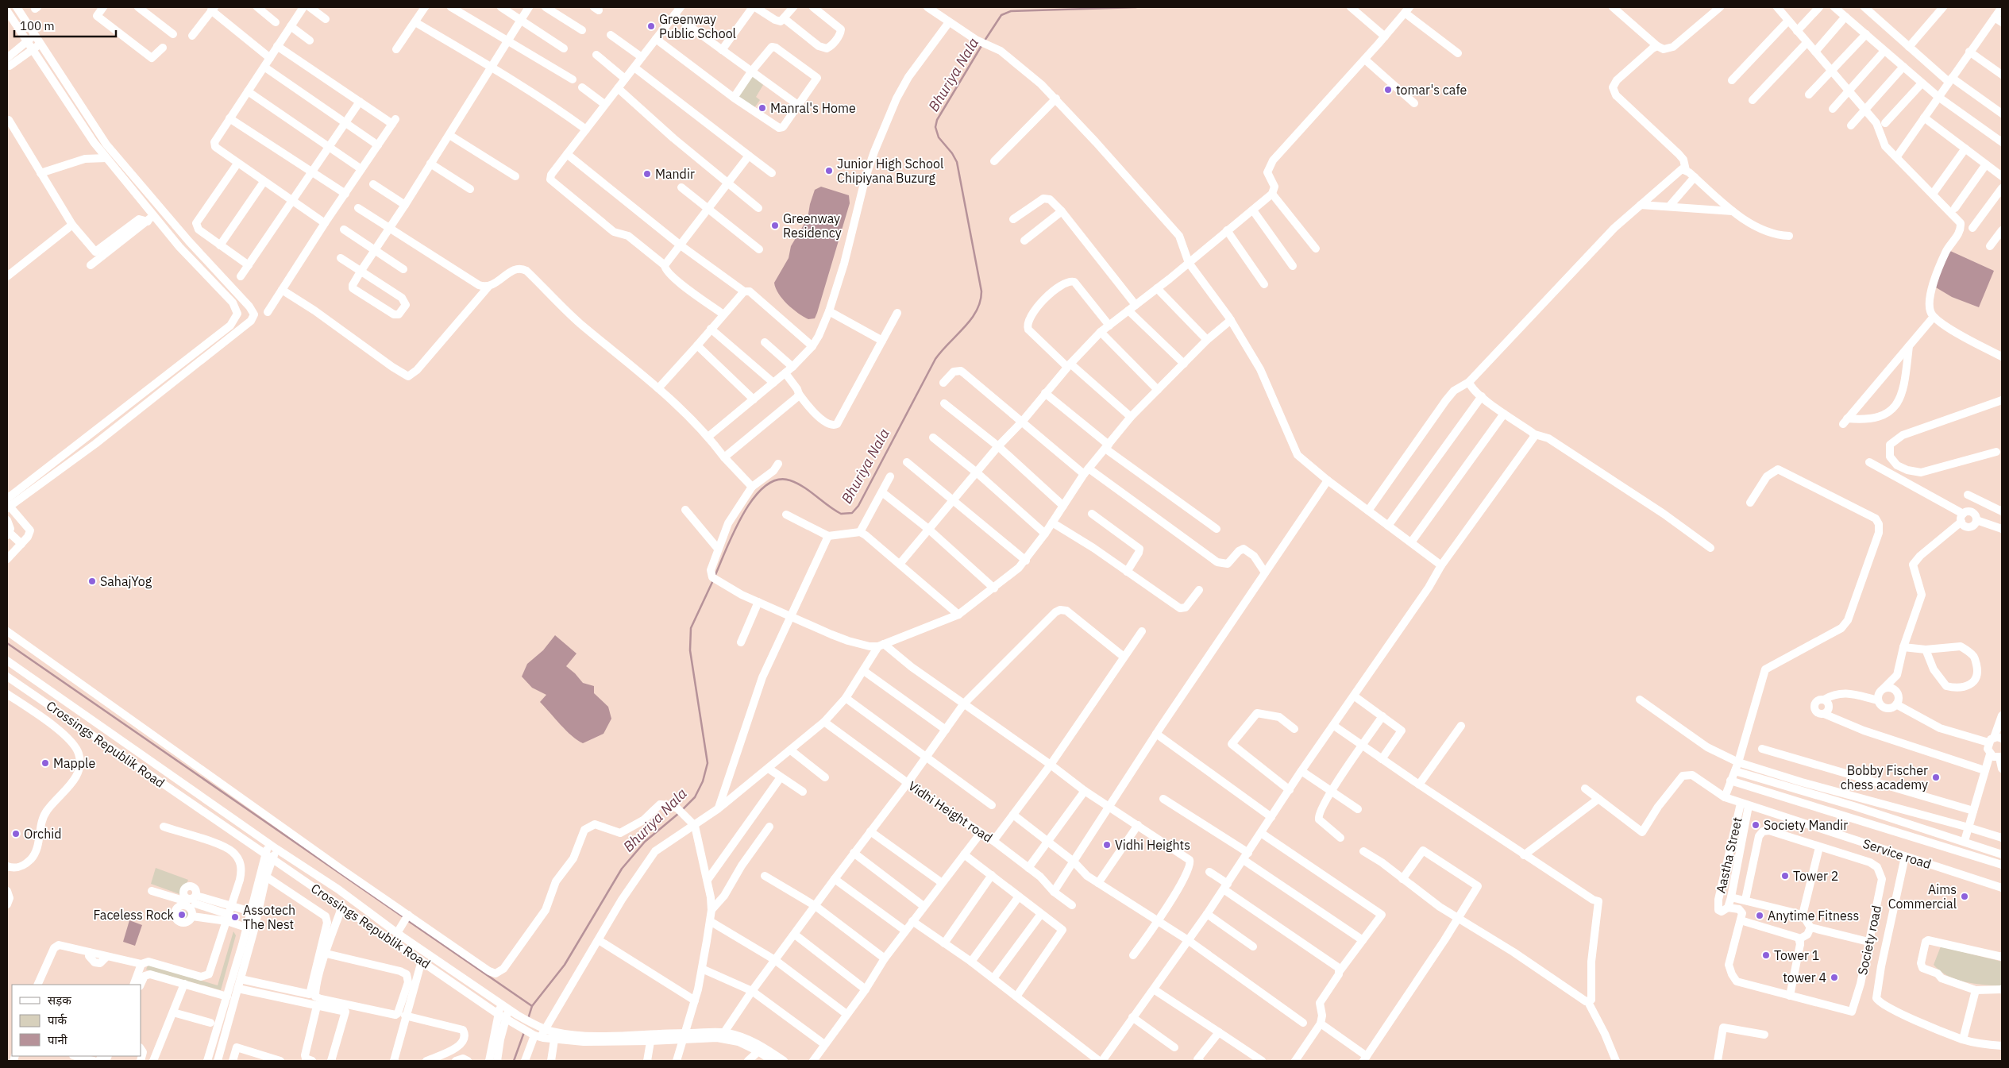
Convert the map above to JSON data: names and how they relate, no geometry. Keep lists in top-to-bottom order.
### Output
{
  "streets": {
    "street": [
      "Crossings Republik Road",
      "Vidhi Height road",
      "Service road",
      "Aastha Street",
      "Society road"
    ]
  },
  "crossings": [
    ["Service road", "Aastha Street"],
    ["Aastha Street", "Society road"]
  ],
  "water": ["Bhuriya Nala"],
  "places": [
    "Greenway Public School",
    "tomar's cafe",
    "Manral's Home",
    "Junior High School Chipiyana Buzurg",
    "Mandir",
    "Greenway Residency",
    "SahajYog",
    "Mapple",
    "Bobby Fischer chess academy",
    "Society Mandir",
    "Orchid",
    "Vidhi Heights",
    "Tower 2",
    "Aims Commercial",
    "Faceless Rock",
    "Anytime Fitness",
    "Assotech The Nest",
    "Tower 1",
    "tower 4"
  ],
  "legend": ["सड़क", "पार्क", "पानी"],
  "scale_bar": "100 m"
}
